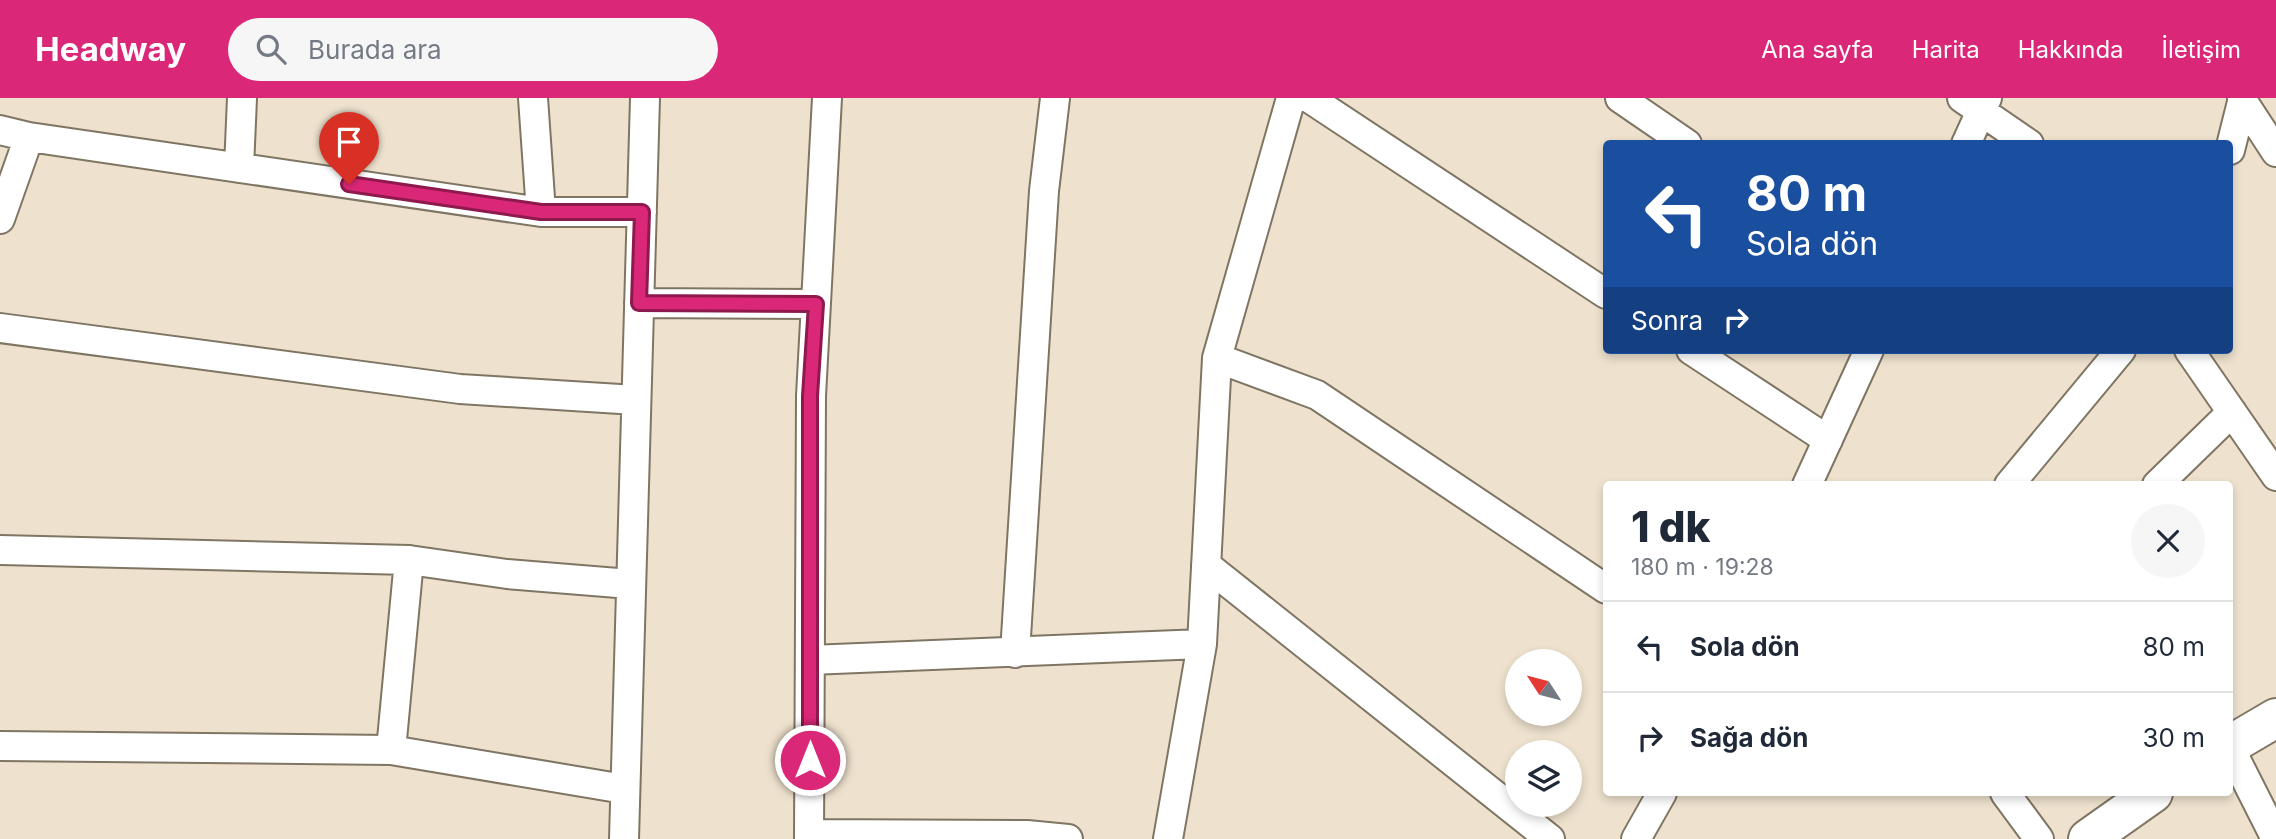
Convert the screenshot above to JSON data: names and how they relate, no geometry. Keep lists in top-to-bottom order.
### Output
{
  "north": "top left",
  "page": {
    "header": "Headway",
    "search": "Burada ara",
    "nav": [
      "Ana sayfa",
      "Harita",
      "Hakkında",
      "İletişim"
    ],
    "turn": ["80 m", "Sola dön"],
    "then": "Sonra",
    "heading": ["1 dk", "180 m · 19:28"],
    "list": [
      {
        "name": "Sola dön",
        "value": "80 m"
      },
      {
        "name": "Sağa dön",
        "value": "30 m"
      }
    ]
  }
}
